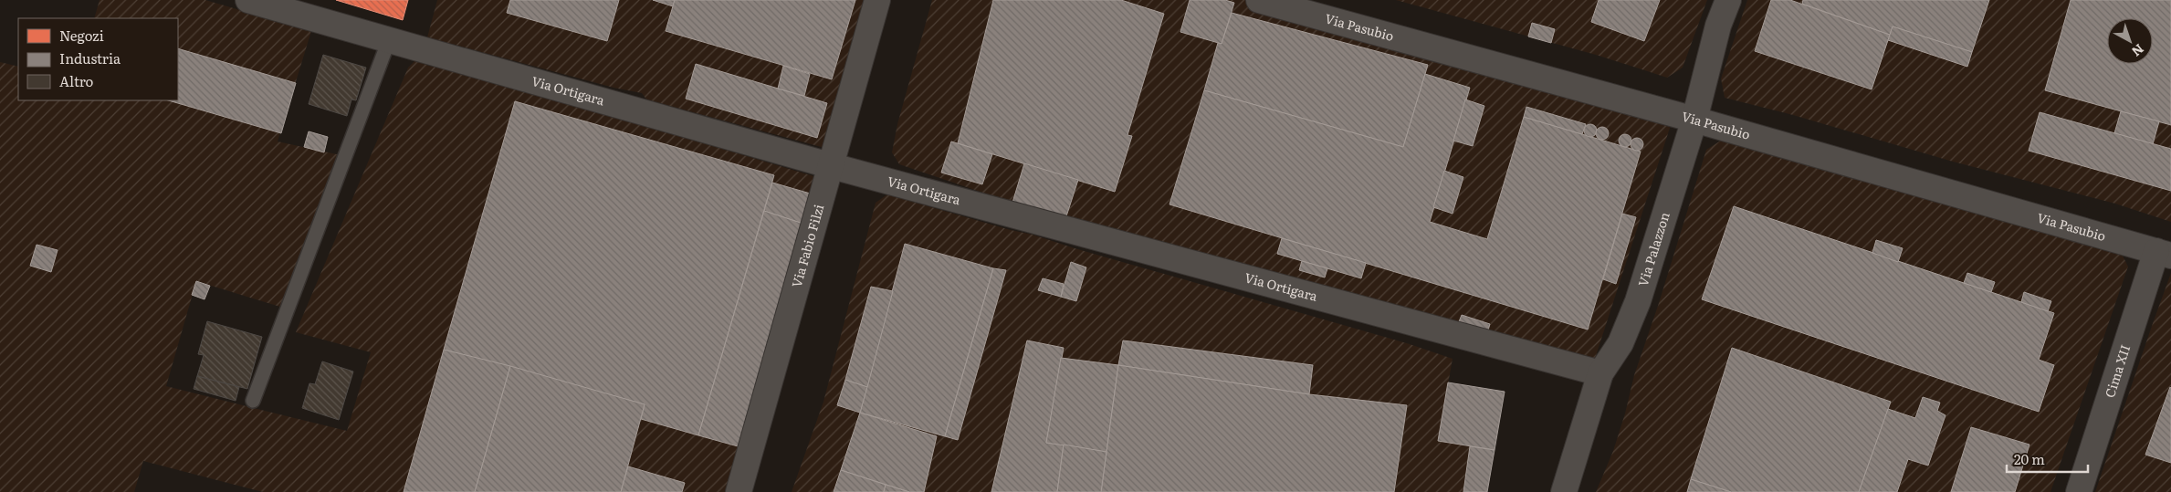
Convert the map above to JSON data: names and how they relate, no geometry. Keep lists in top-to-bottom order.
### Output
{
  "streets": {
    "street": [
      "Via Pasubio",
      "Via Ortigara",
      "Via Fabio Filzi",
      "Via Palazzon",
      "Cima XII"
    ]
  },
  "crossings": [
    ["Via Pasubio", "Via Palazzon"],
    ["Via Pasubio", "Cima XII"],
    ["Via Ortigara", "Via Fabio Filzi"],
    ["Via Ortigara", "Via Palazzon"]
  ],
  "legend": ["Negozi", "Industria", "Altro"],
  "scale_bar": "20 m",
  "north": "bottom right"
}
